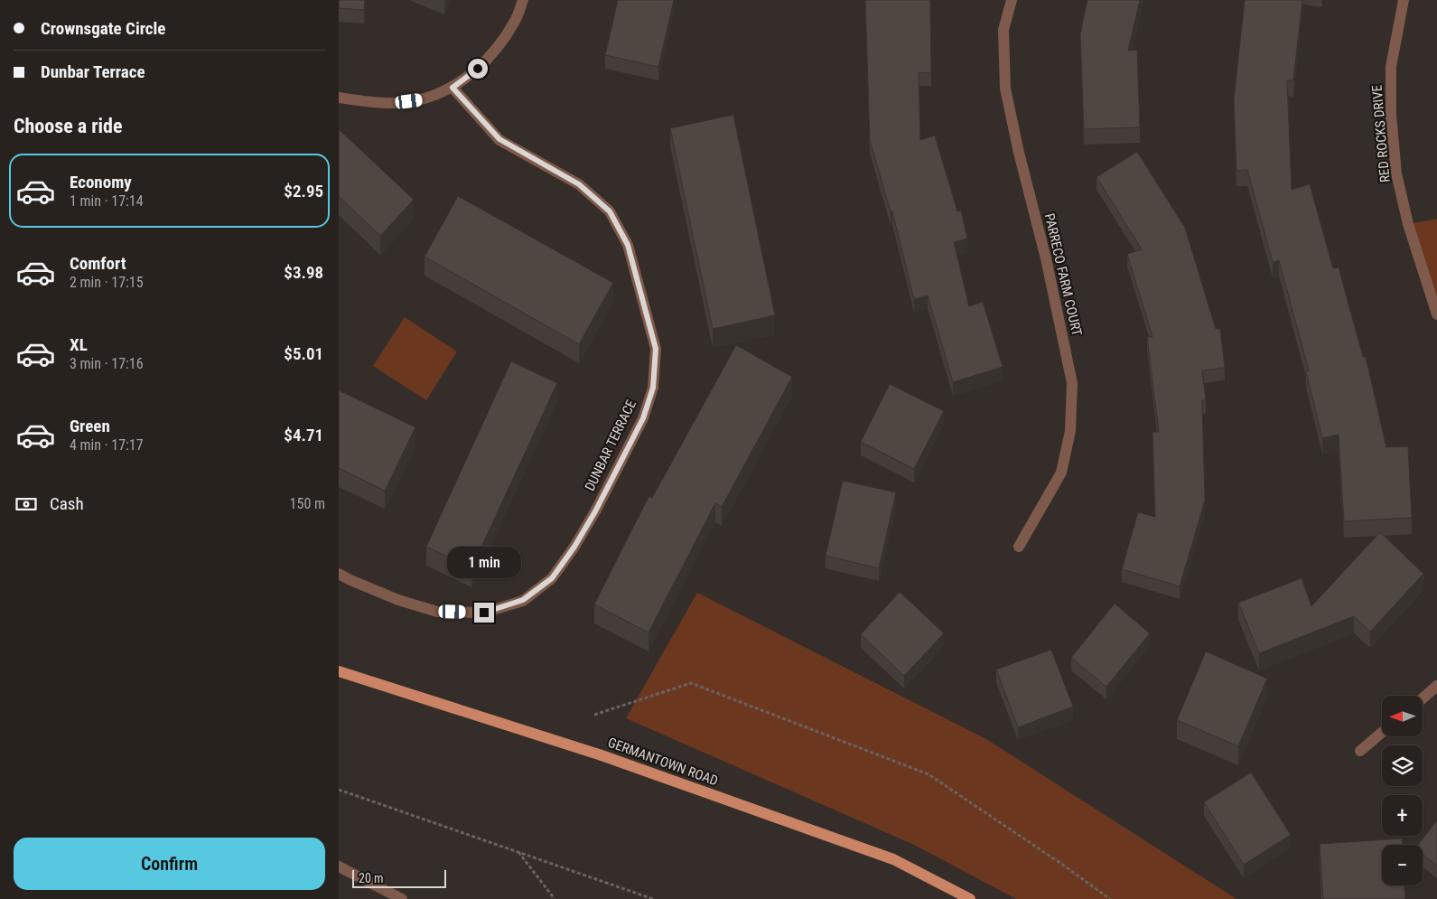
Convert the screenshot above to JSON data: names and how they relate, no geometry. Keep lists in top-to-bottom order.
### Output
{
  "streets": {
    "main road": ["GERMANTOWN ROAD"],
    "street": ["RED ROCKS DRIVE", "PARRECO FARM COURT", "DUNBAR TERRACE"]
  },
  "scale_bar": "20 m",
  "north": "left",
  "page": {
    "banner": ["Crownsgate Circle", "Dunbar Terrace"],
    "heading": "Choose a ride",
    "list": [
      {
        "name": "Economy",
        "note": "1 min · 17:14",
        "value": "$2.95"
      },
      {
        "name": "Comfort",
        "note": "2 min · 17:15",
        "value": "$3.98"
      },
      {
        "name": "XL",
        "note": "3 min · 17:16",
        "value": "$5.01"
      },
      {
        "name": "Green",
        "note": "4 min · 17:17",
        "value": "$4.71"
      }
    ],
    "pay": ["Cash", "150 m"],
    "bubble": "1 min",
    "map_buttons": ["+", "−"],
    "buttons": "Confirm",
    "scale": "20 m"
  }
}
